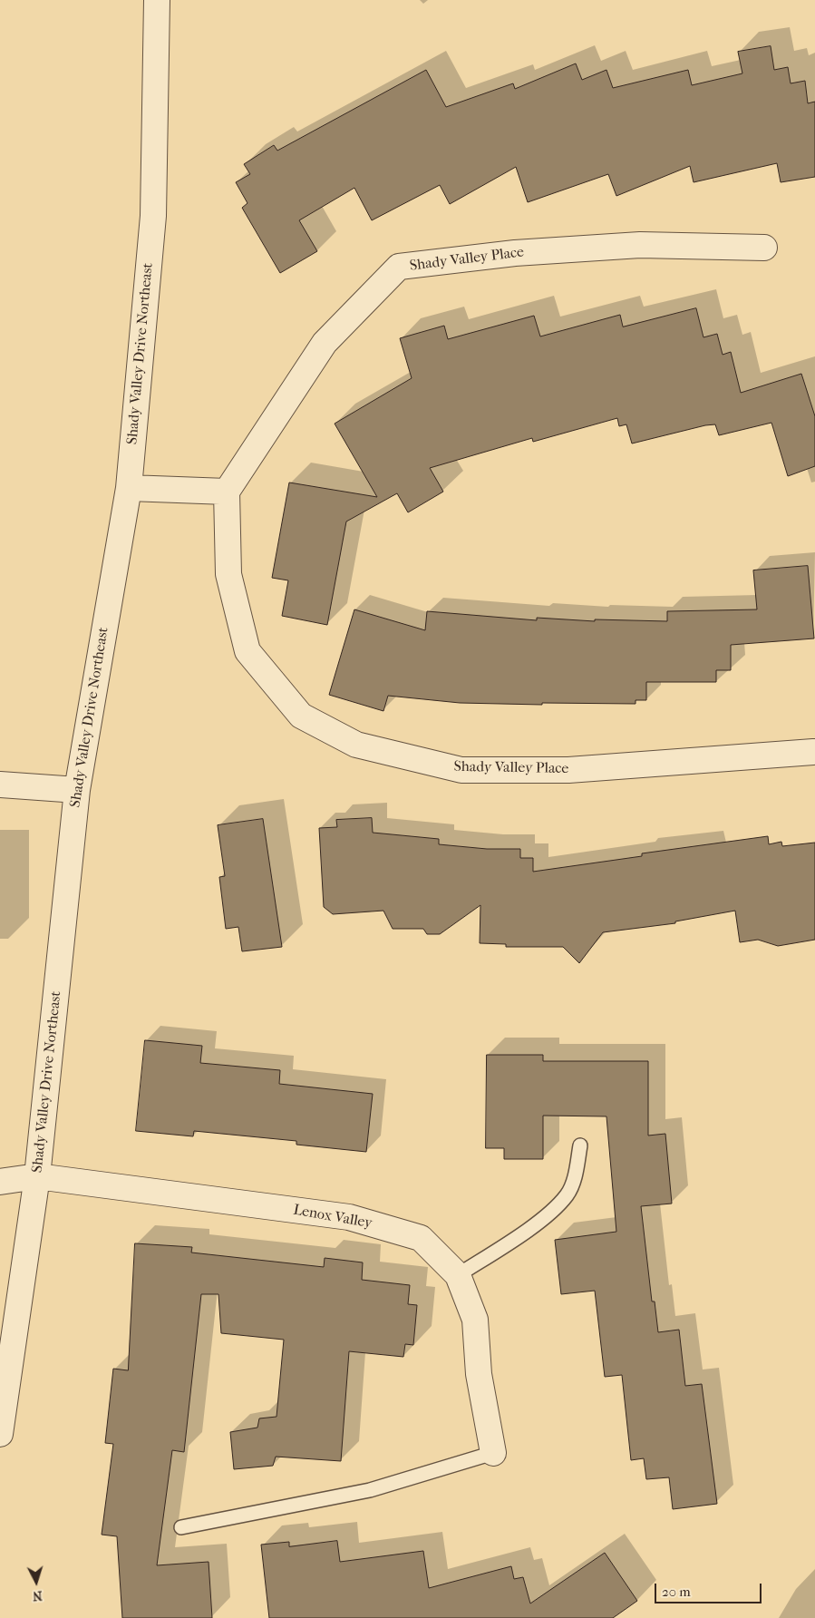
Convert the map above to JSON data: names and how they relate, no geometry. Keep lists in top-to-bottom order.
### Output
{
  "streets": {
    "street": ["Shady Valley Place", "Shady Valley Drive Northeast", "Lenox Valley"]
  },
  "crossings": [
    ["Shady Valley Drive Northeast", "Lenox Valley"]
  ],
  "scale_bar": "20 m",
  "north": "bottom"
}
